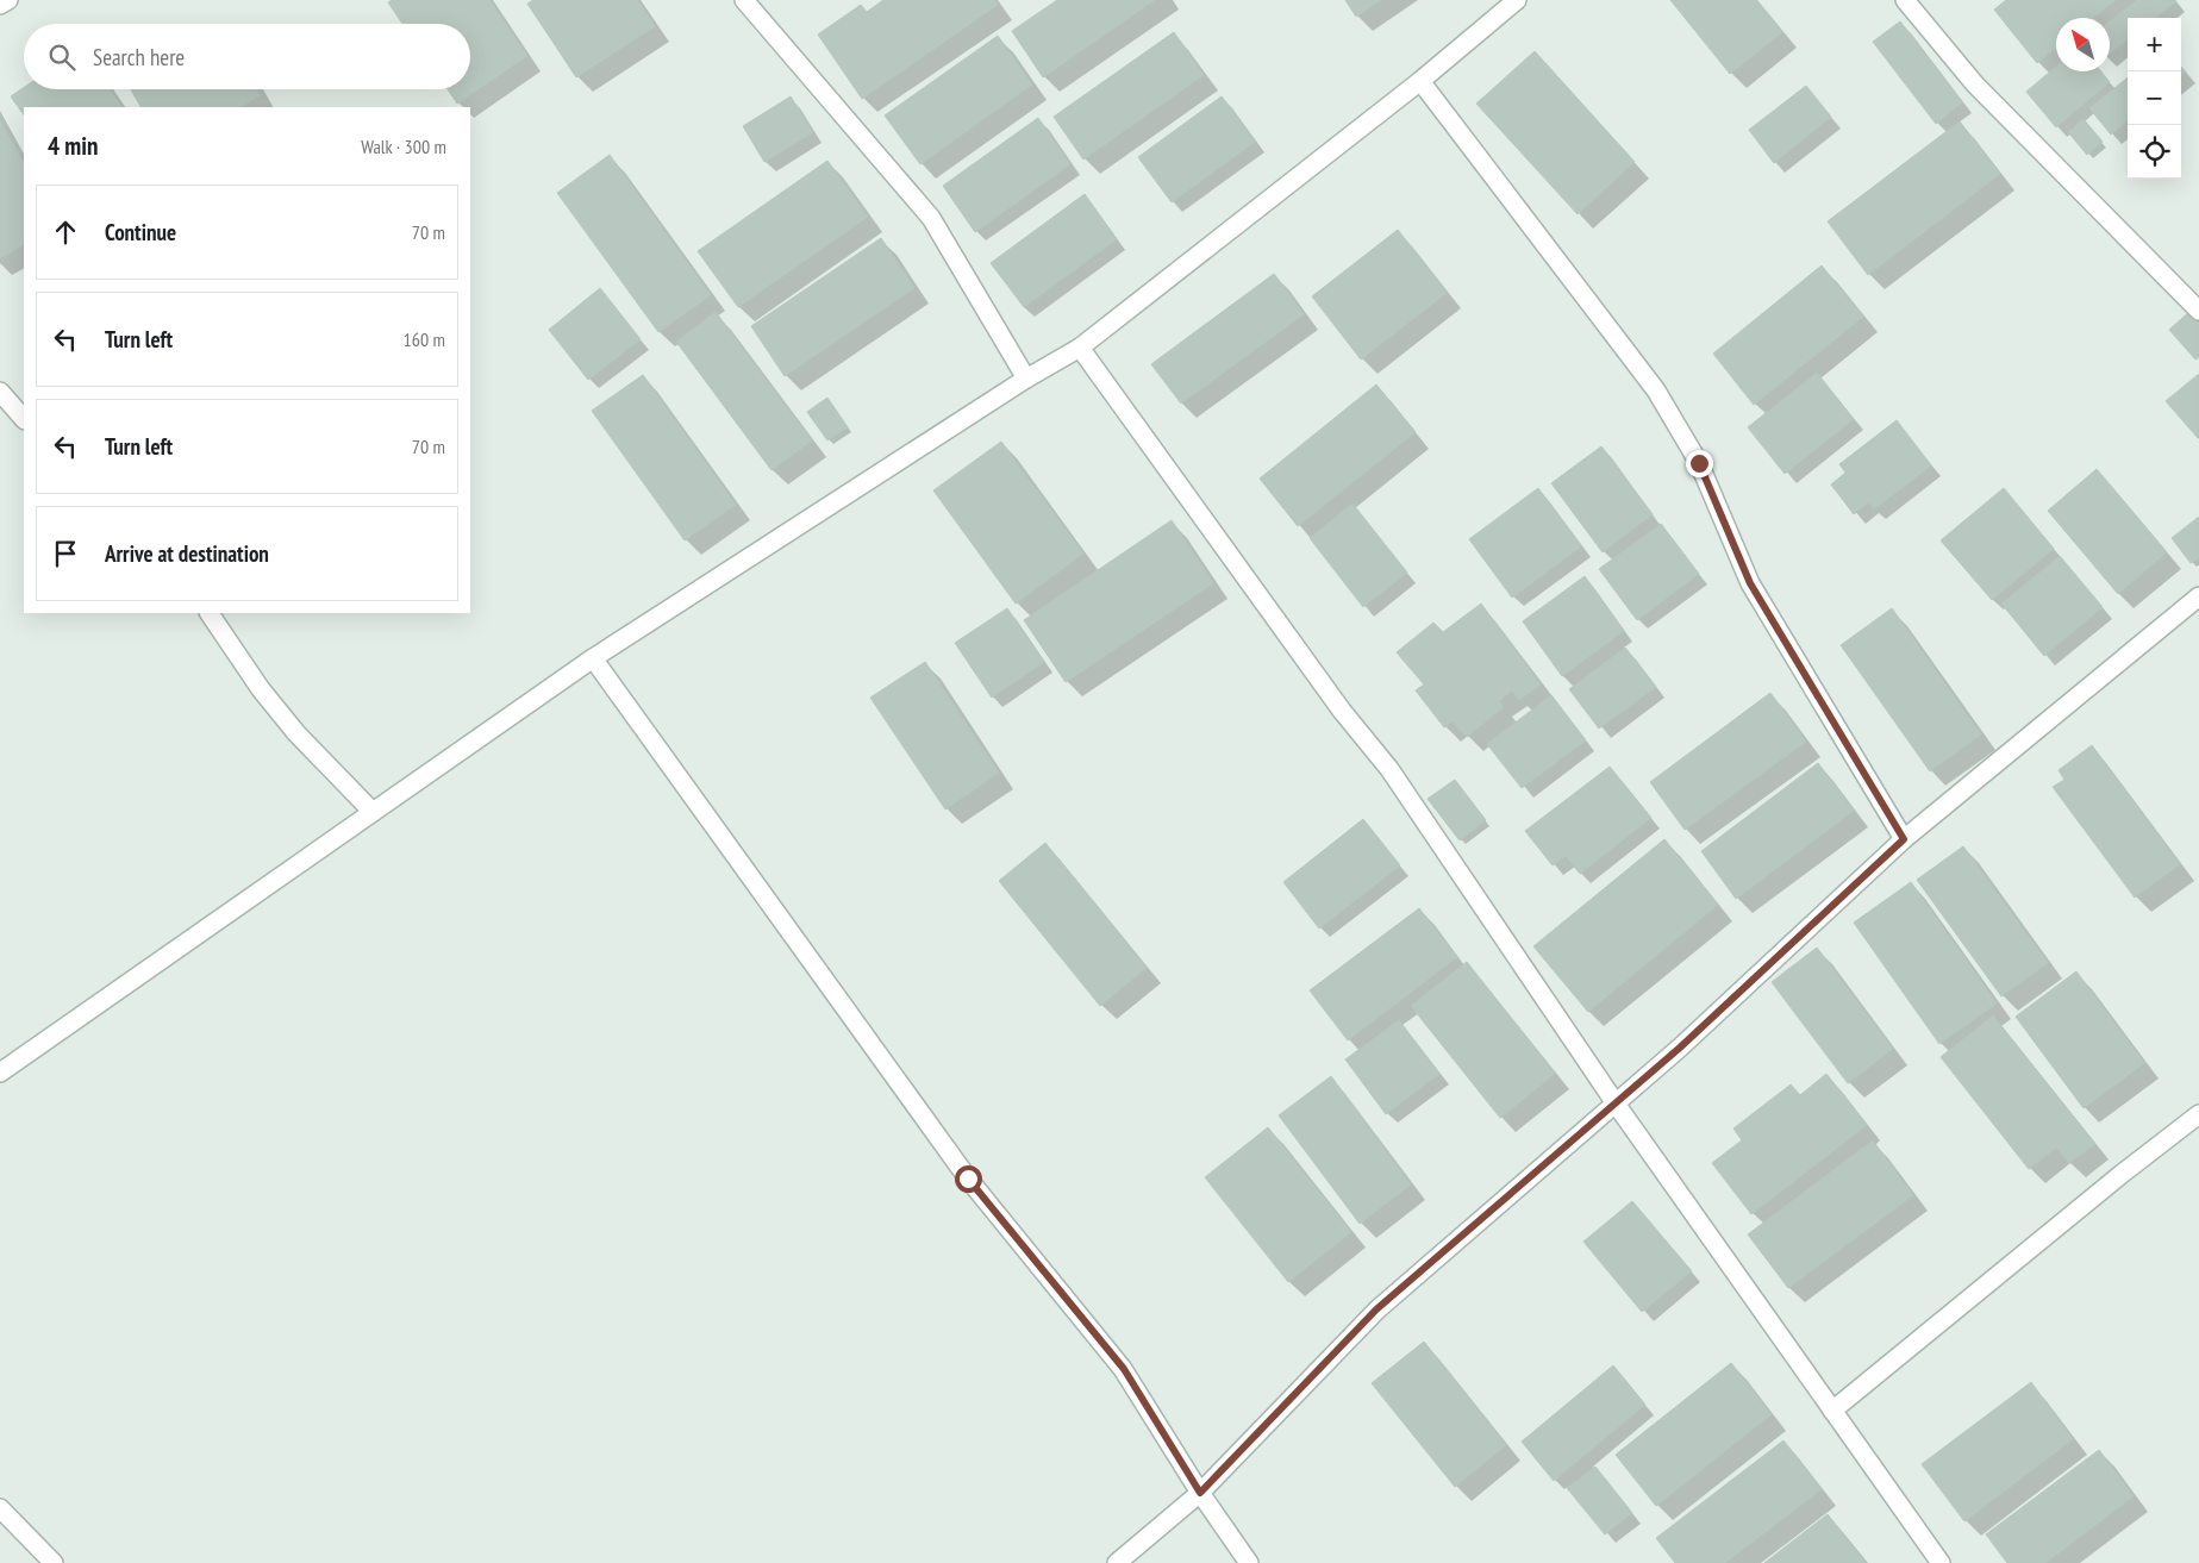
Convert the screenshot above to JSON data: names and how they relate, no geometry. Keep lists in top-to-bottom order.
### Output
{
  "north": "top left",
  "page": {
    "map_buttons": ["+", "−"],
    "search": "Search here",
    "heading": ["4 min", "Walk · 300 m"],
    "list": [
      ["Continue", "70 m"],
      ["Turn left", "160 m"],
      ["Turn left", "70 m"],
      "Arrive at destination"
    ]
  }
}
